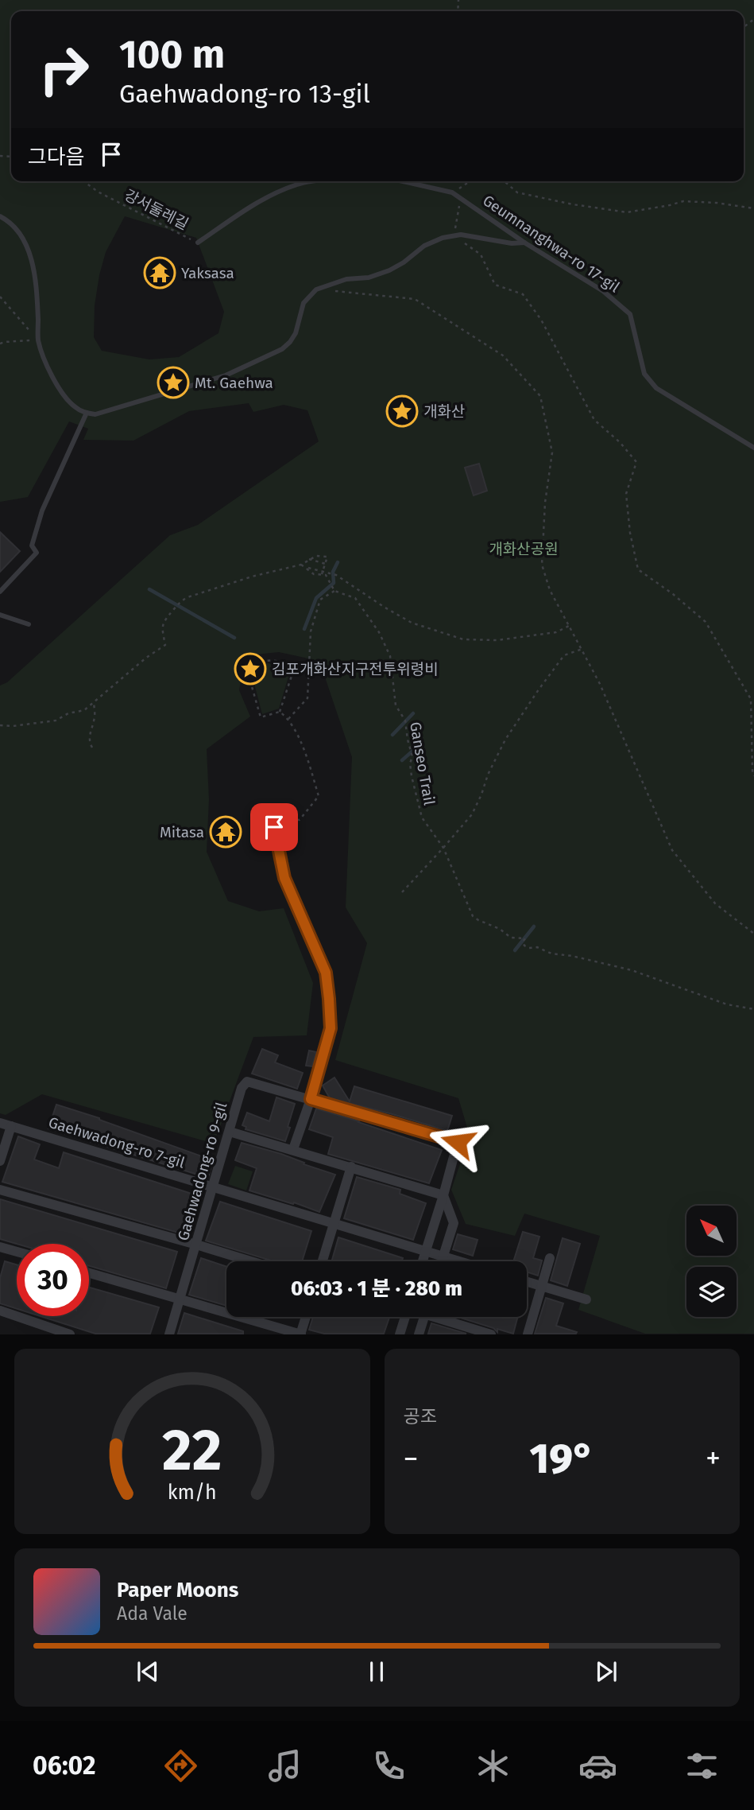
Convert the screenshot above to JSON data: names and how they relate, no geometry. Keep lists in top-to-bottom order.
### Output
{
  "streets": {
    "street": ["Gaehwadong-ro 7-gil", "Gaehwadong-ro 9-gil"],
    "lane": ["Geumnanghwa-ro 17-gil"],
    "path": ["강서둘레길", "Ganseo Trail"]
  },
  "crossings": [
    ["Gaehwadong-ro 7-gil", "Gaehwadong-ro 9-gil"]
  ],
  "parks": ["개화산공원"],
  "places": {
    "temple": ["Yaksasa", "Mitasa"],
    "place": ["Mt. Gaehwa", "개화산", "김포개화산지구전투위령비"]
  },
  "north": "top left",
  "page": {
    "turn": ["100 m", "Gaehwadong-ro 13-gil"],
    "then": "그다음",
    "limit": "30",
    "trip": "06:03 · 1 분 · 280 m",
    "tile": "공조",
    "heat": ["−", "19°", "+"],
    "song": ["Paper Moons", "Ada Vale"],
    "tabs": "06:02",
    "gauge": ["22", "km/h"]
  }
}
